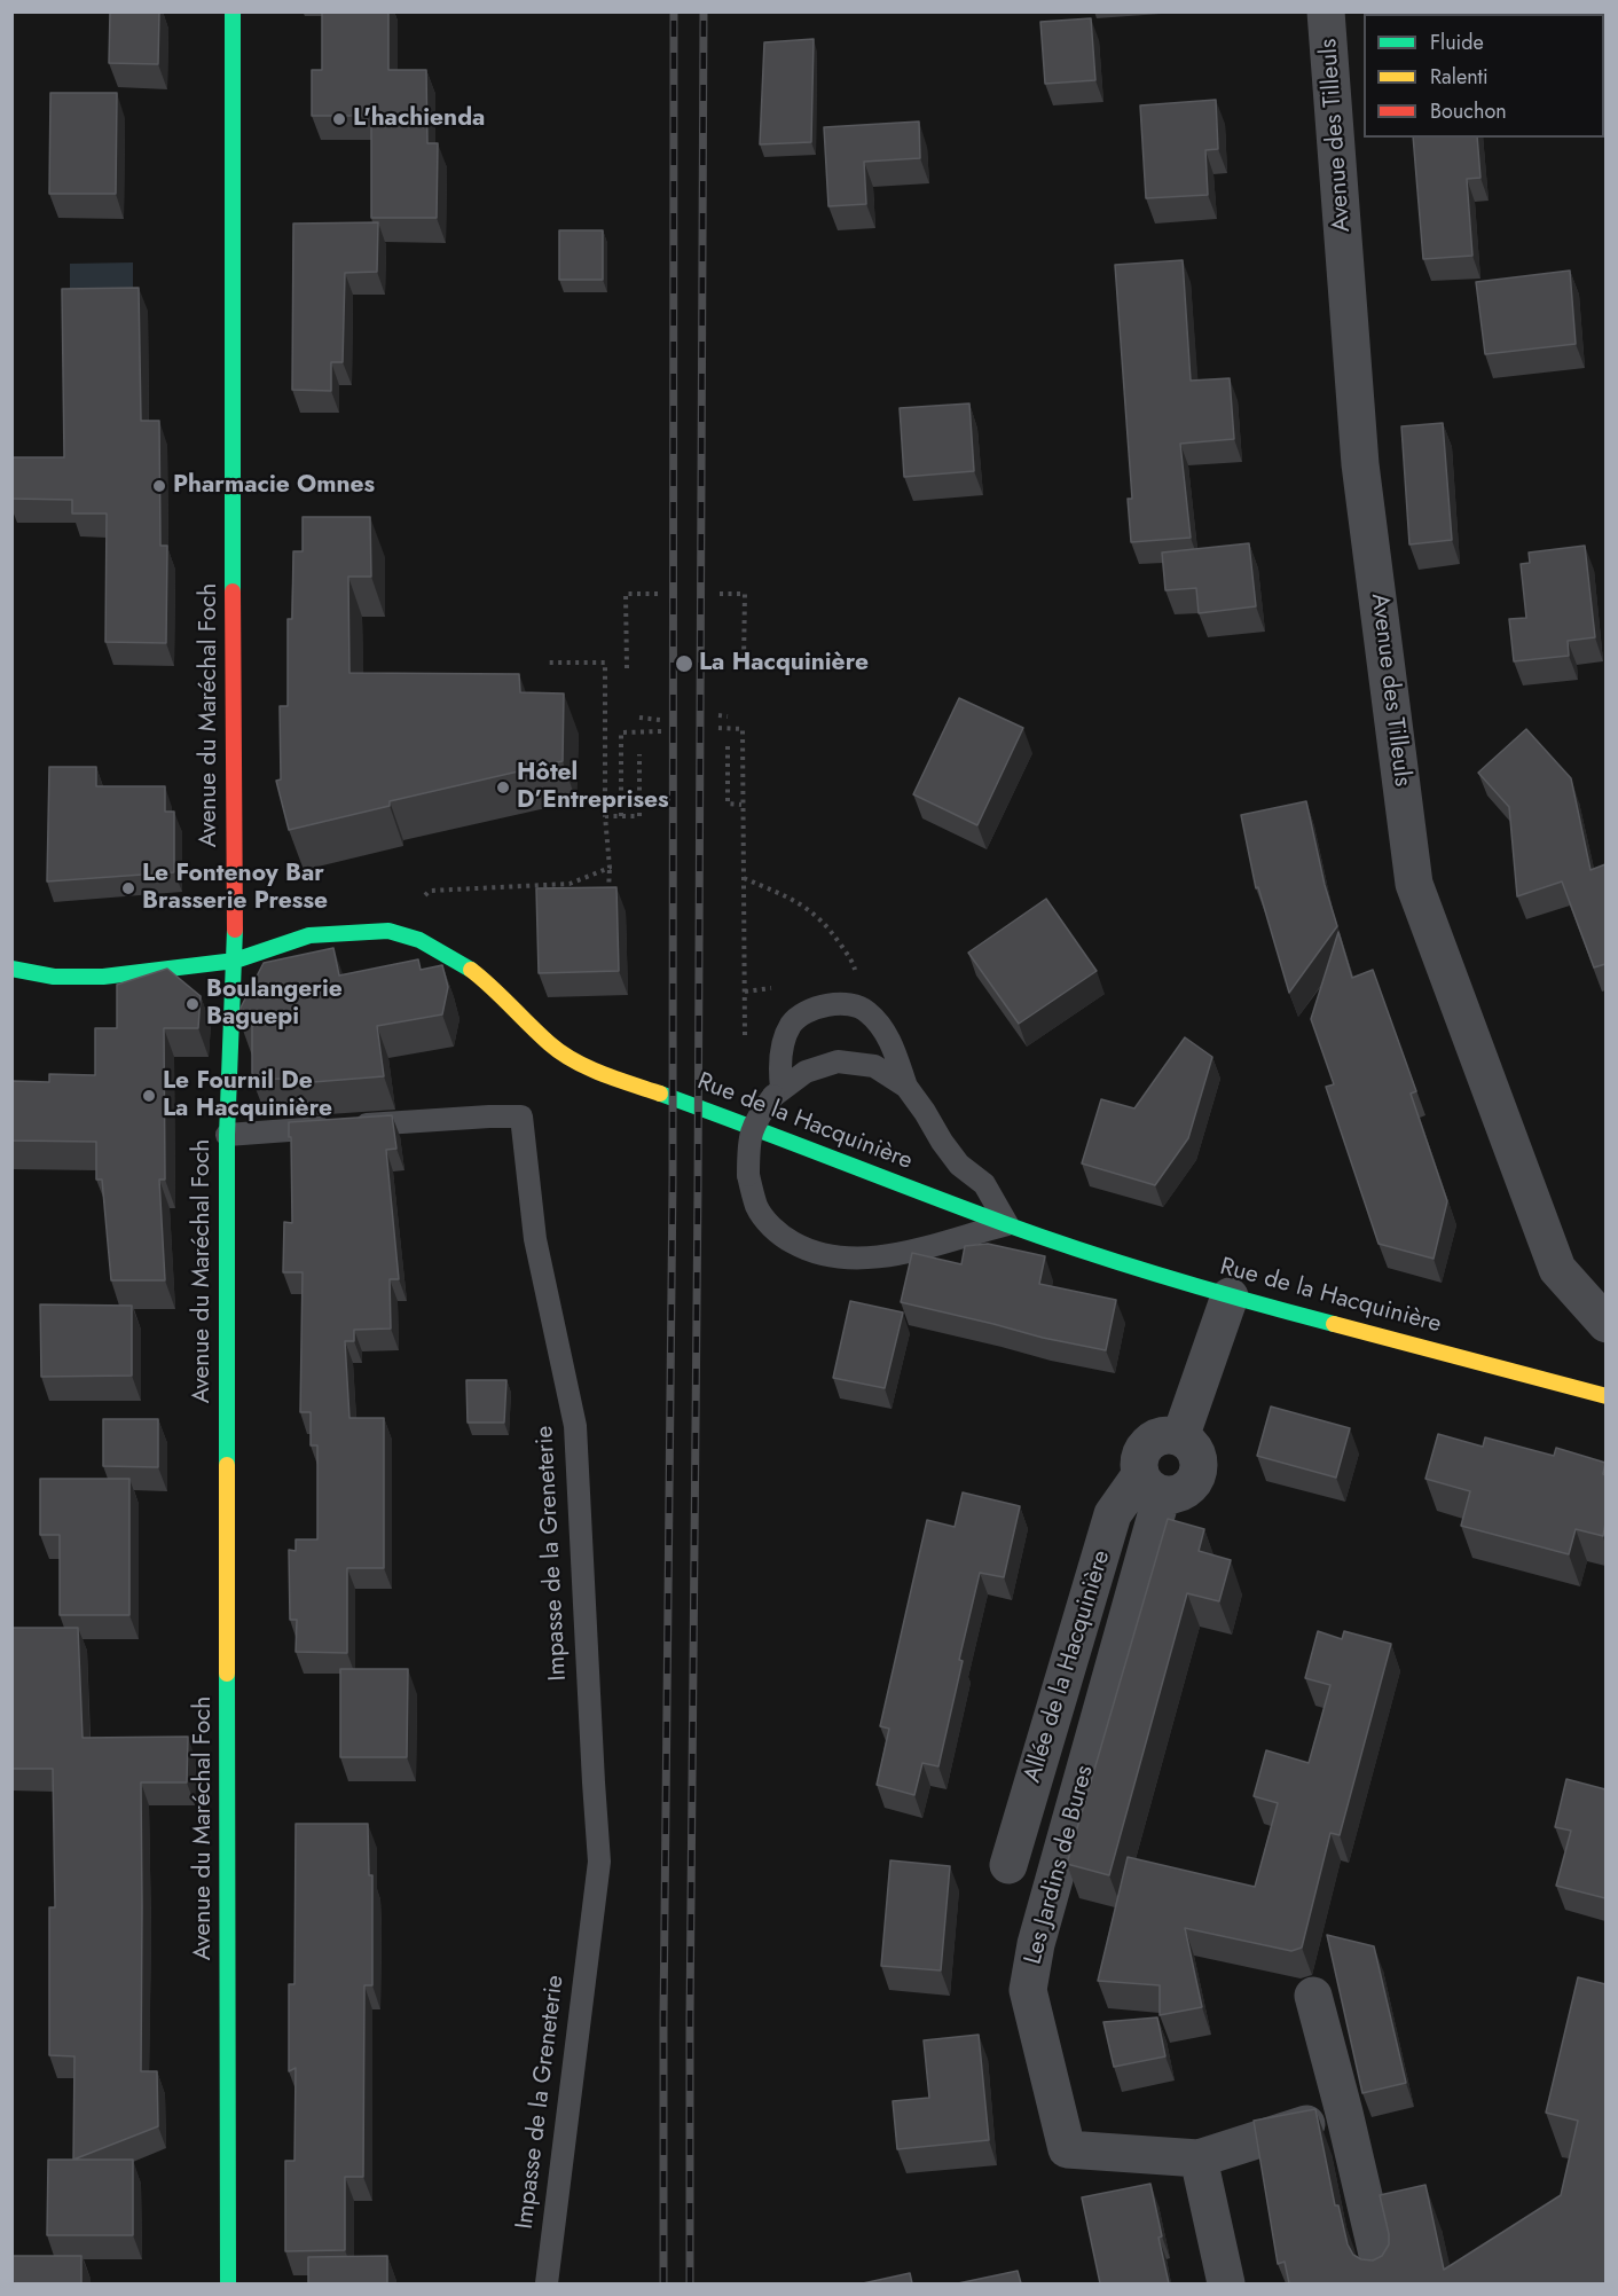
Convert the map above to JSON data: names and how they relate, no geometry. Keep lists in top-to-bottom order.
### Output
{
  "streets": {
    "street": [
      "Avenue des Tilleuls",
      "Avenue du Maréchal Foch",
      "Rue de la Hacquinière",
      "Allée de la Hacquinière",
      "Les Jardins de Bures"
    ],
    "lane": ["Impasse de la Greneterie"]
  },
  "crossings": [
    ["Avenue du Maréchal Foch", "Rue de la Hacquinière"],
    ["Avenue du Maréchal Foch", "Impasse de la Greneterie"],
    ["Allée de la Hacquinière", "Les Jardins de Bures"]
  ],
  "places": [
    "L'hachienda",
    "Pharmacie Omnes",
    "La Hacquinière",
    "Hôtel D’Entreprises",
    "Le Fontenoy Bar Brasserie Presse",
    "Boulangerie Baguepi",
    "Le Fournil De La Hacquinière"
  ],
  "legend": ["Fluide", "Ralenti", "Bouchon"]
}
